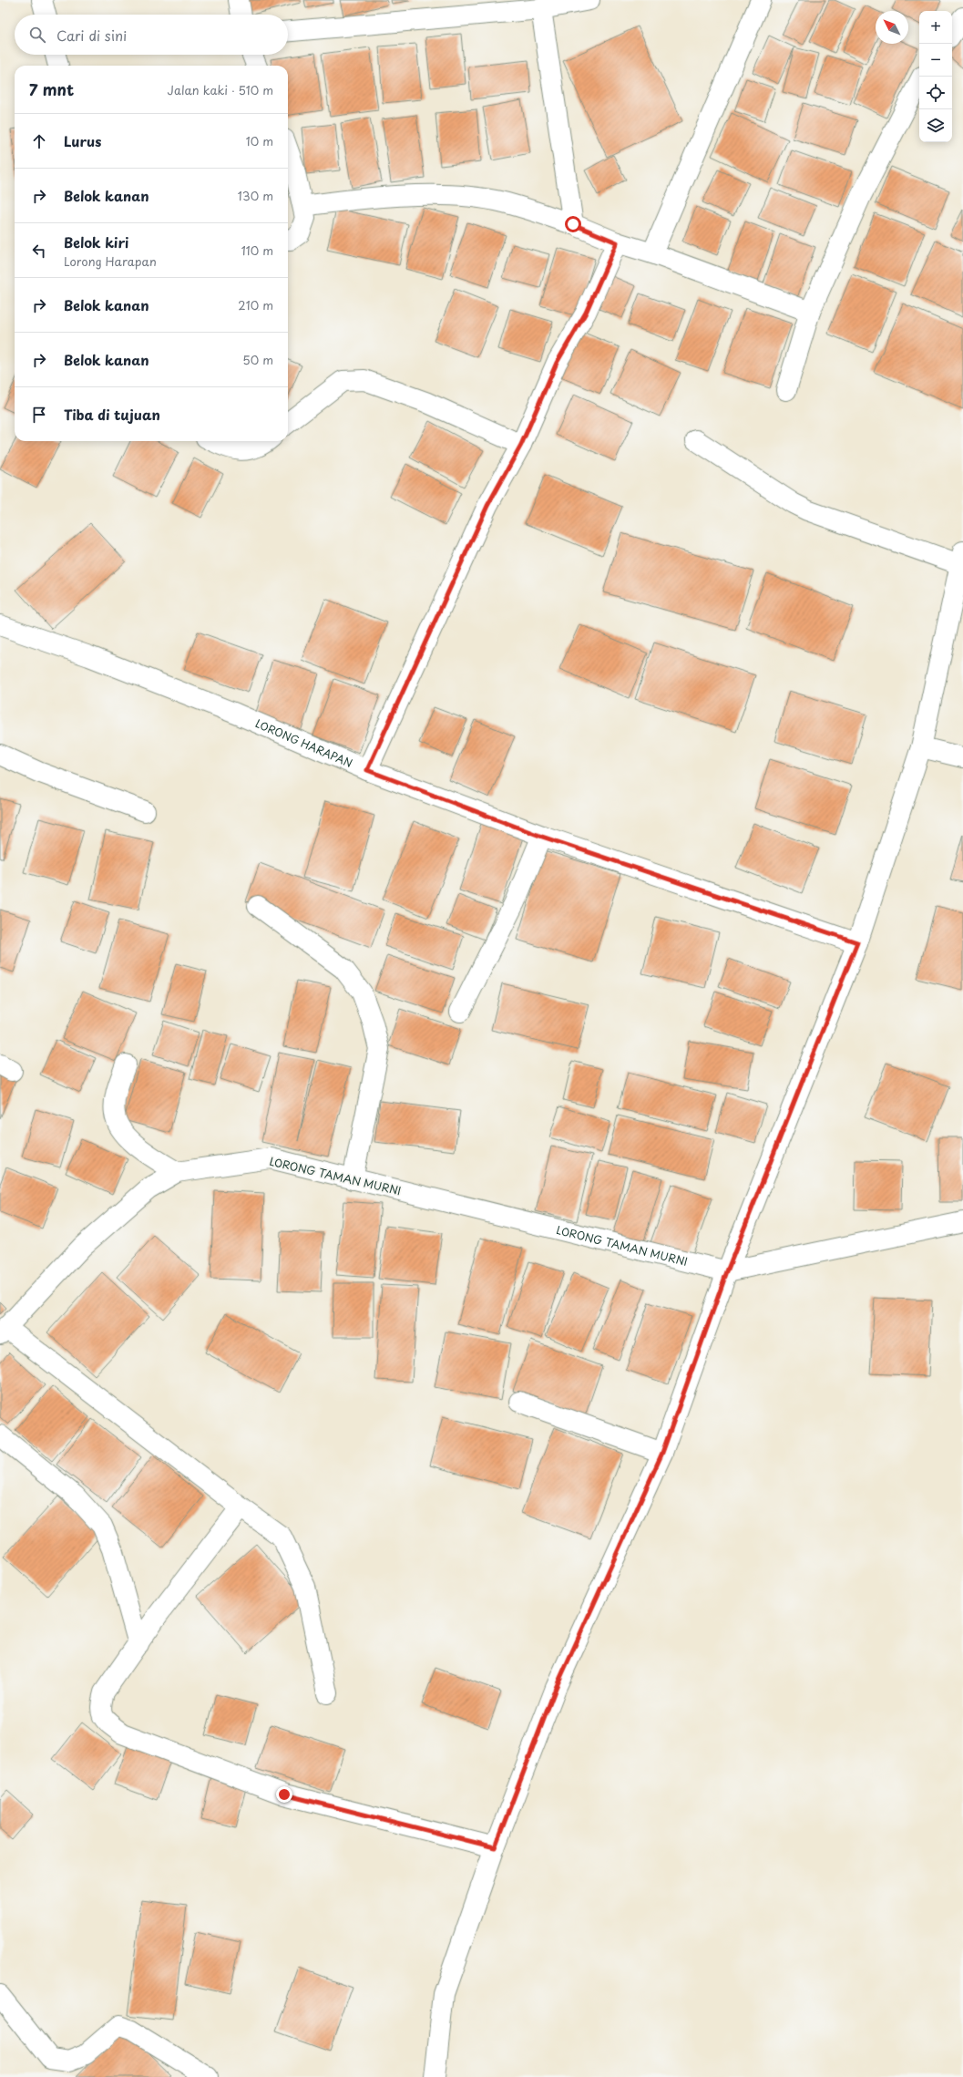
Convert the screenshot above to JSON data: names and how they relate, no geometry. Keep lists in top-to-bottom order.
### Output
{
  "streets": {
    "street": ["LORONG HARAPAN", "LORONG TAMAN MURNI"]
  },
  "north": "top left",
  "page": {
    "map_buttons": ["+", "−"],
    "search": "Cari di sini",
    "heading": ["7 mnt", "Jalan kaki · 510 m"],
    "list": [
      ["Lurus", "10 m"],
      ["Belok kanan", "130 m"],
      ["Belok kiri", "Lorong Harapan", "110 m"],
      ["Belok kanan", "210 m"],
      ["Belok kanan", "50 m"],
      "Tiba di tujuan"
    ]
  }
}
